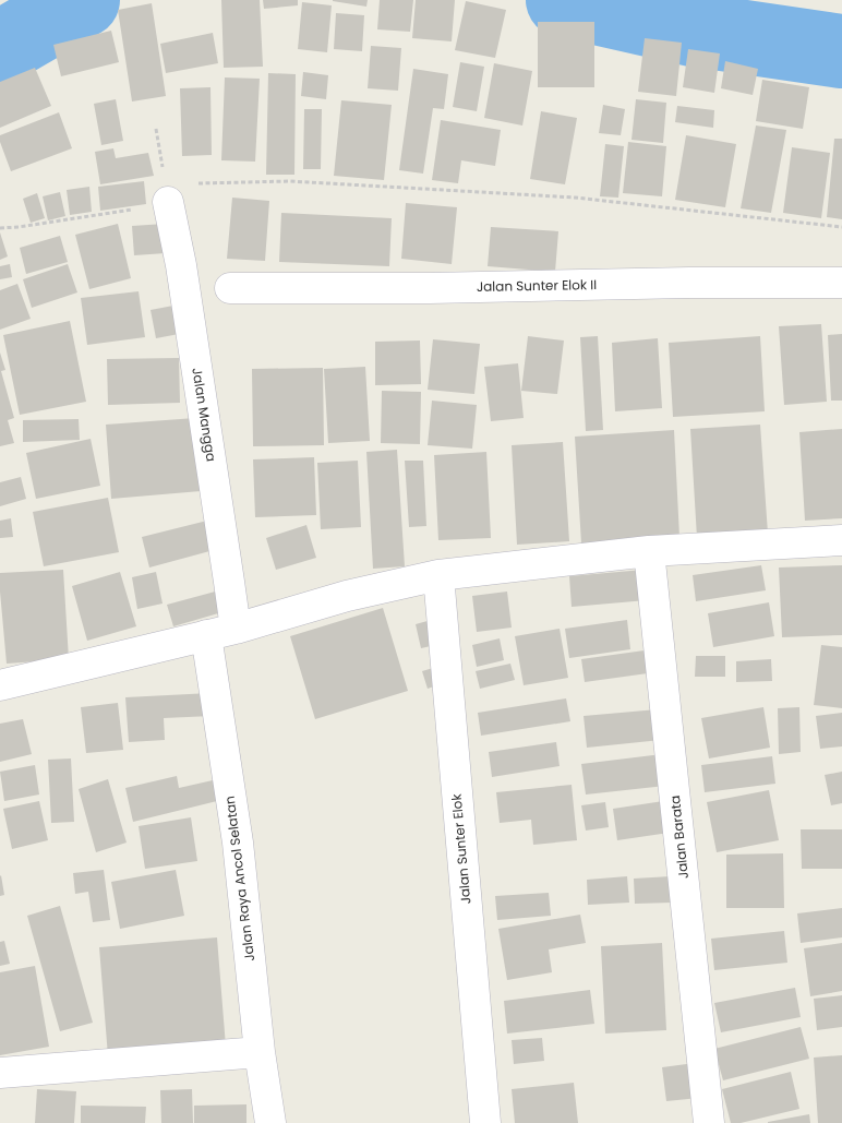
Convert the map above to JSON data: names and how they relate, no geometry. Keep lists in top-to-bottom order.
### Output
{
  "streets": {
    "street": [
      "Jalan Sunter Elok II",
      "Jalan Mangga",
      "Jalan Barata",
      "Jalan Sunter Elok",
      "Jalan Raya Ancol Selatan"
    ]
  }
}
